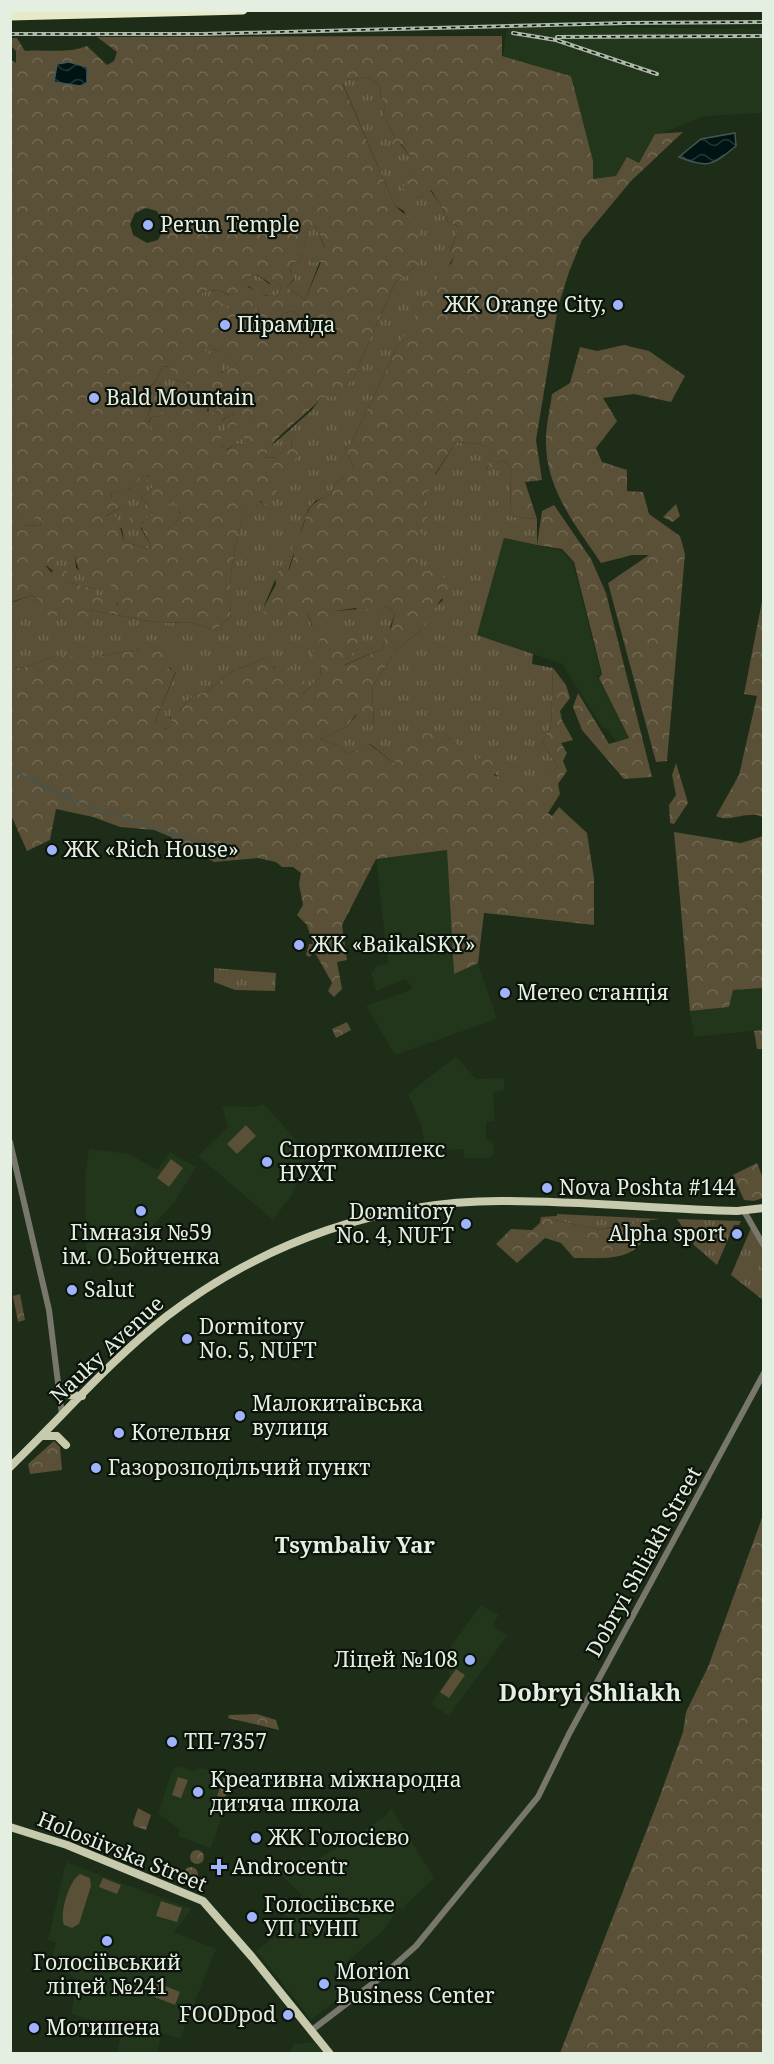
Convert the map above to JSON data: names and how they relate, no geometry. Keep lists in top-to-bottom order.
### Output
{
  "streets": {
    "main road": ["Nauky Avenue", "Holosiivska Street"],
    "street": ["Dobryi Shliakh Street"]
  },
  "crossings": [
    ["Dobryi Shliakh Street", "Holosiivska Street"]
  ],
  "districts": ["Tsymbaliv Yar", "Dobryi Shliakh"],
  "places": {
    "other": [
      "Perun Temple",
      "ЖК Orange City,",
      "Піраміда",
      "Bald Mountain",
      "ЖК «Rich House»",
      "ЖК «BaikalSKY»",
      "Метео станція",
      "Спорткомплекс НУХТ",
      "Nova Poshta #144",
      "Гімназія №59 ім. О.Бойченка",
      "Dormitory No. 4, NUFT",
      "Alpha sport",
      "Salut",
      "Dormitory No. 5, NUFT",
      "Малокитаївська вулиця",
      "Котельня",
      "Газорозподільчий пункт",
      "Ліцей №108",
      "ТП-7357",
      "Креативна міжнародна дитяча школа",
      "ЖК Голосієво",
      "Голосіївське УП ГУНП",
      "Голосіївський ліцей №241",
      "Morion Business Center",
      "FOODpod",
      "Мотишена"
    ],
    "health": ["Androcentr"]
  }
}
